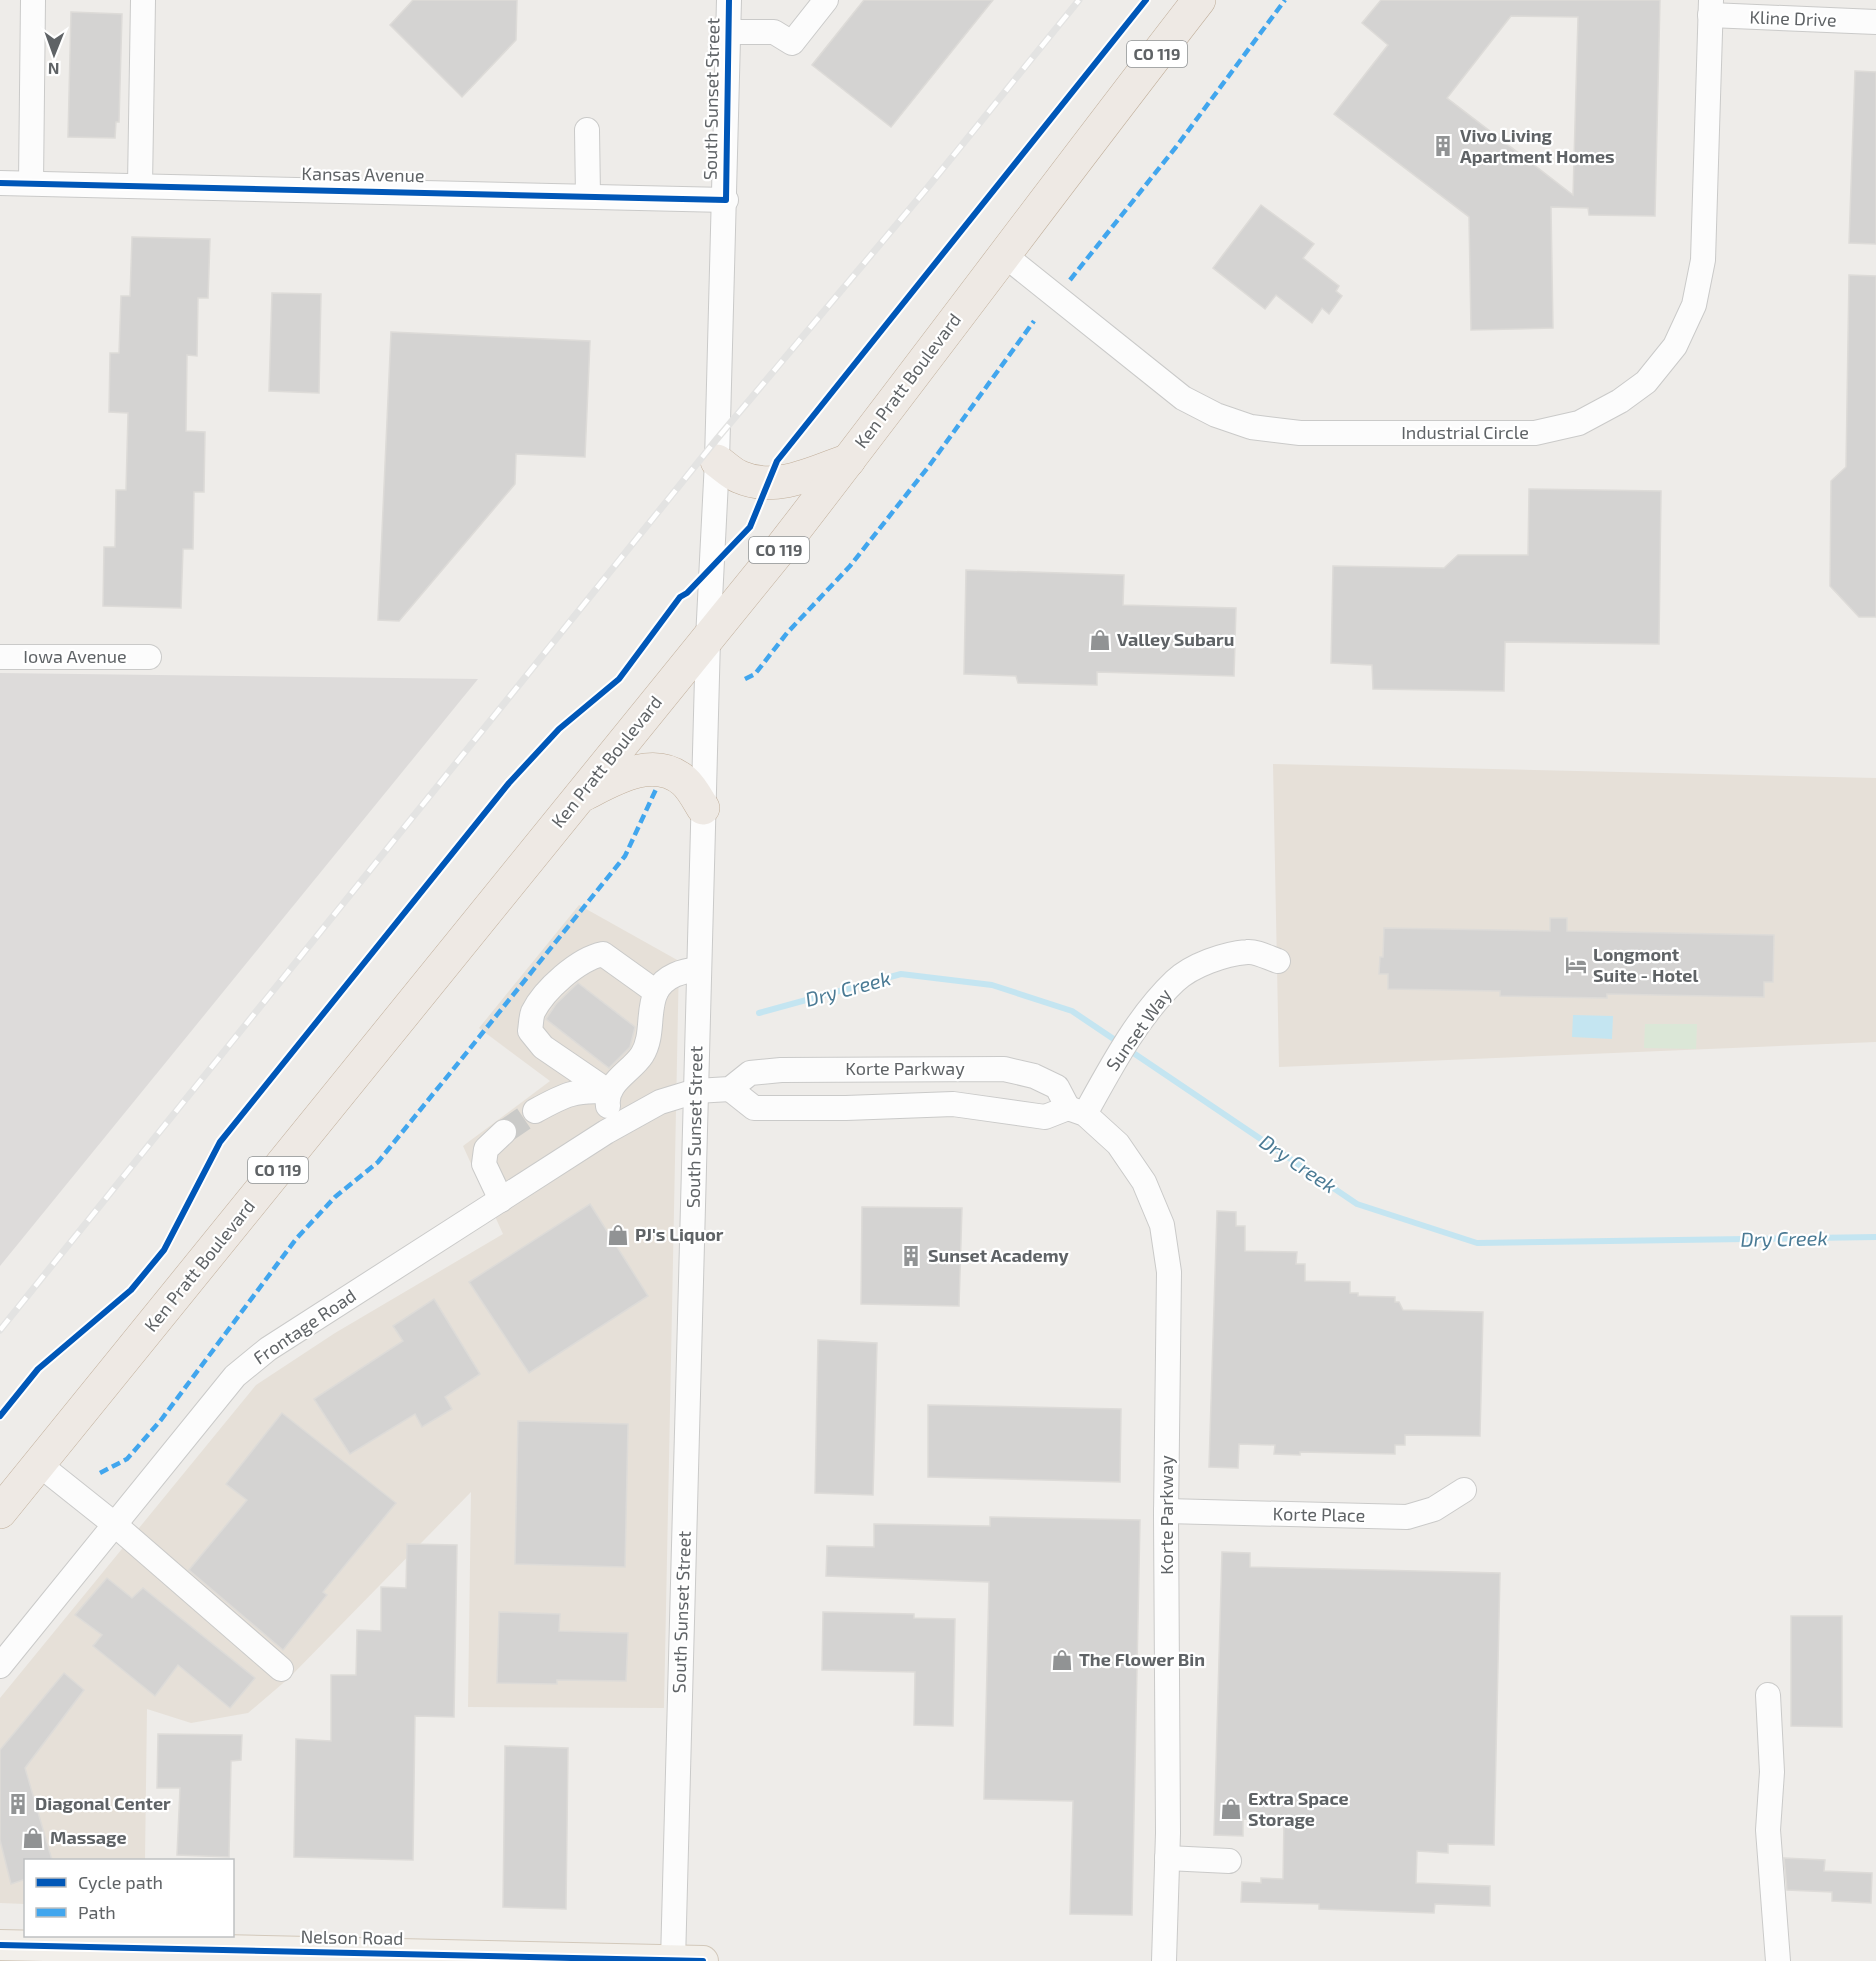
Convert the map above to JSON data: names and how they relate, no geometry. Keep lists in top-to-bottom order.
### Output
{
  "streets": {
    "highway": ["CO 119", "Ken Pratt Boulevard"],
    "main road": ["Nelson Road"],
    "street": [
      "Kline Drive",
      "South Sunset Street",
      "Kansas Avenue",
      "Industrial Circle",
      "Iowa Avenue",
      "Sunset Way",
      "Korte Parkway",
      "Frontage Road",
      "Korte Place"
    ]
  },
  "crossings": [
    ["Kline Drive", "Industrial Circle"],
    ["South Sunset Street", "Kansas Avenue"],
    ["South Sunset Street", "Ken Pratt Boulevard"],
    ["South Sunset Street", "Frontage Road"],
    ["South Sunset Street", "Nelson Road"],
    ["Ken Pratt Boulevard", "Industrial Circle"],
    ["Sunset Way", "Korte Parkway"],
    ["Korte Parkway", "Korte Place"]
  ],
  "water": ["Dry Creek"],
  "places": {
    "building": ["Vivo Living Apartment Homes", "Sunset Academy", "Diagonal Center"],
    "shop": [
      "Valley Subaru",
      "PJ's Liquor",
      "The Flower Bin",
      "Extra Space Storage",
      "Massage"
    ],
    "hotel": ["Longmont Suite - Hotel"]
  },
  "legend": ["Cycle path", "Path"],
  "north": "bottom"
}
